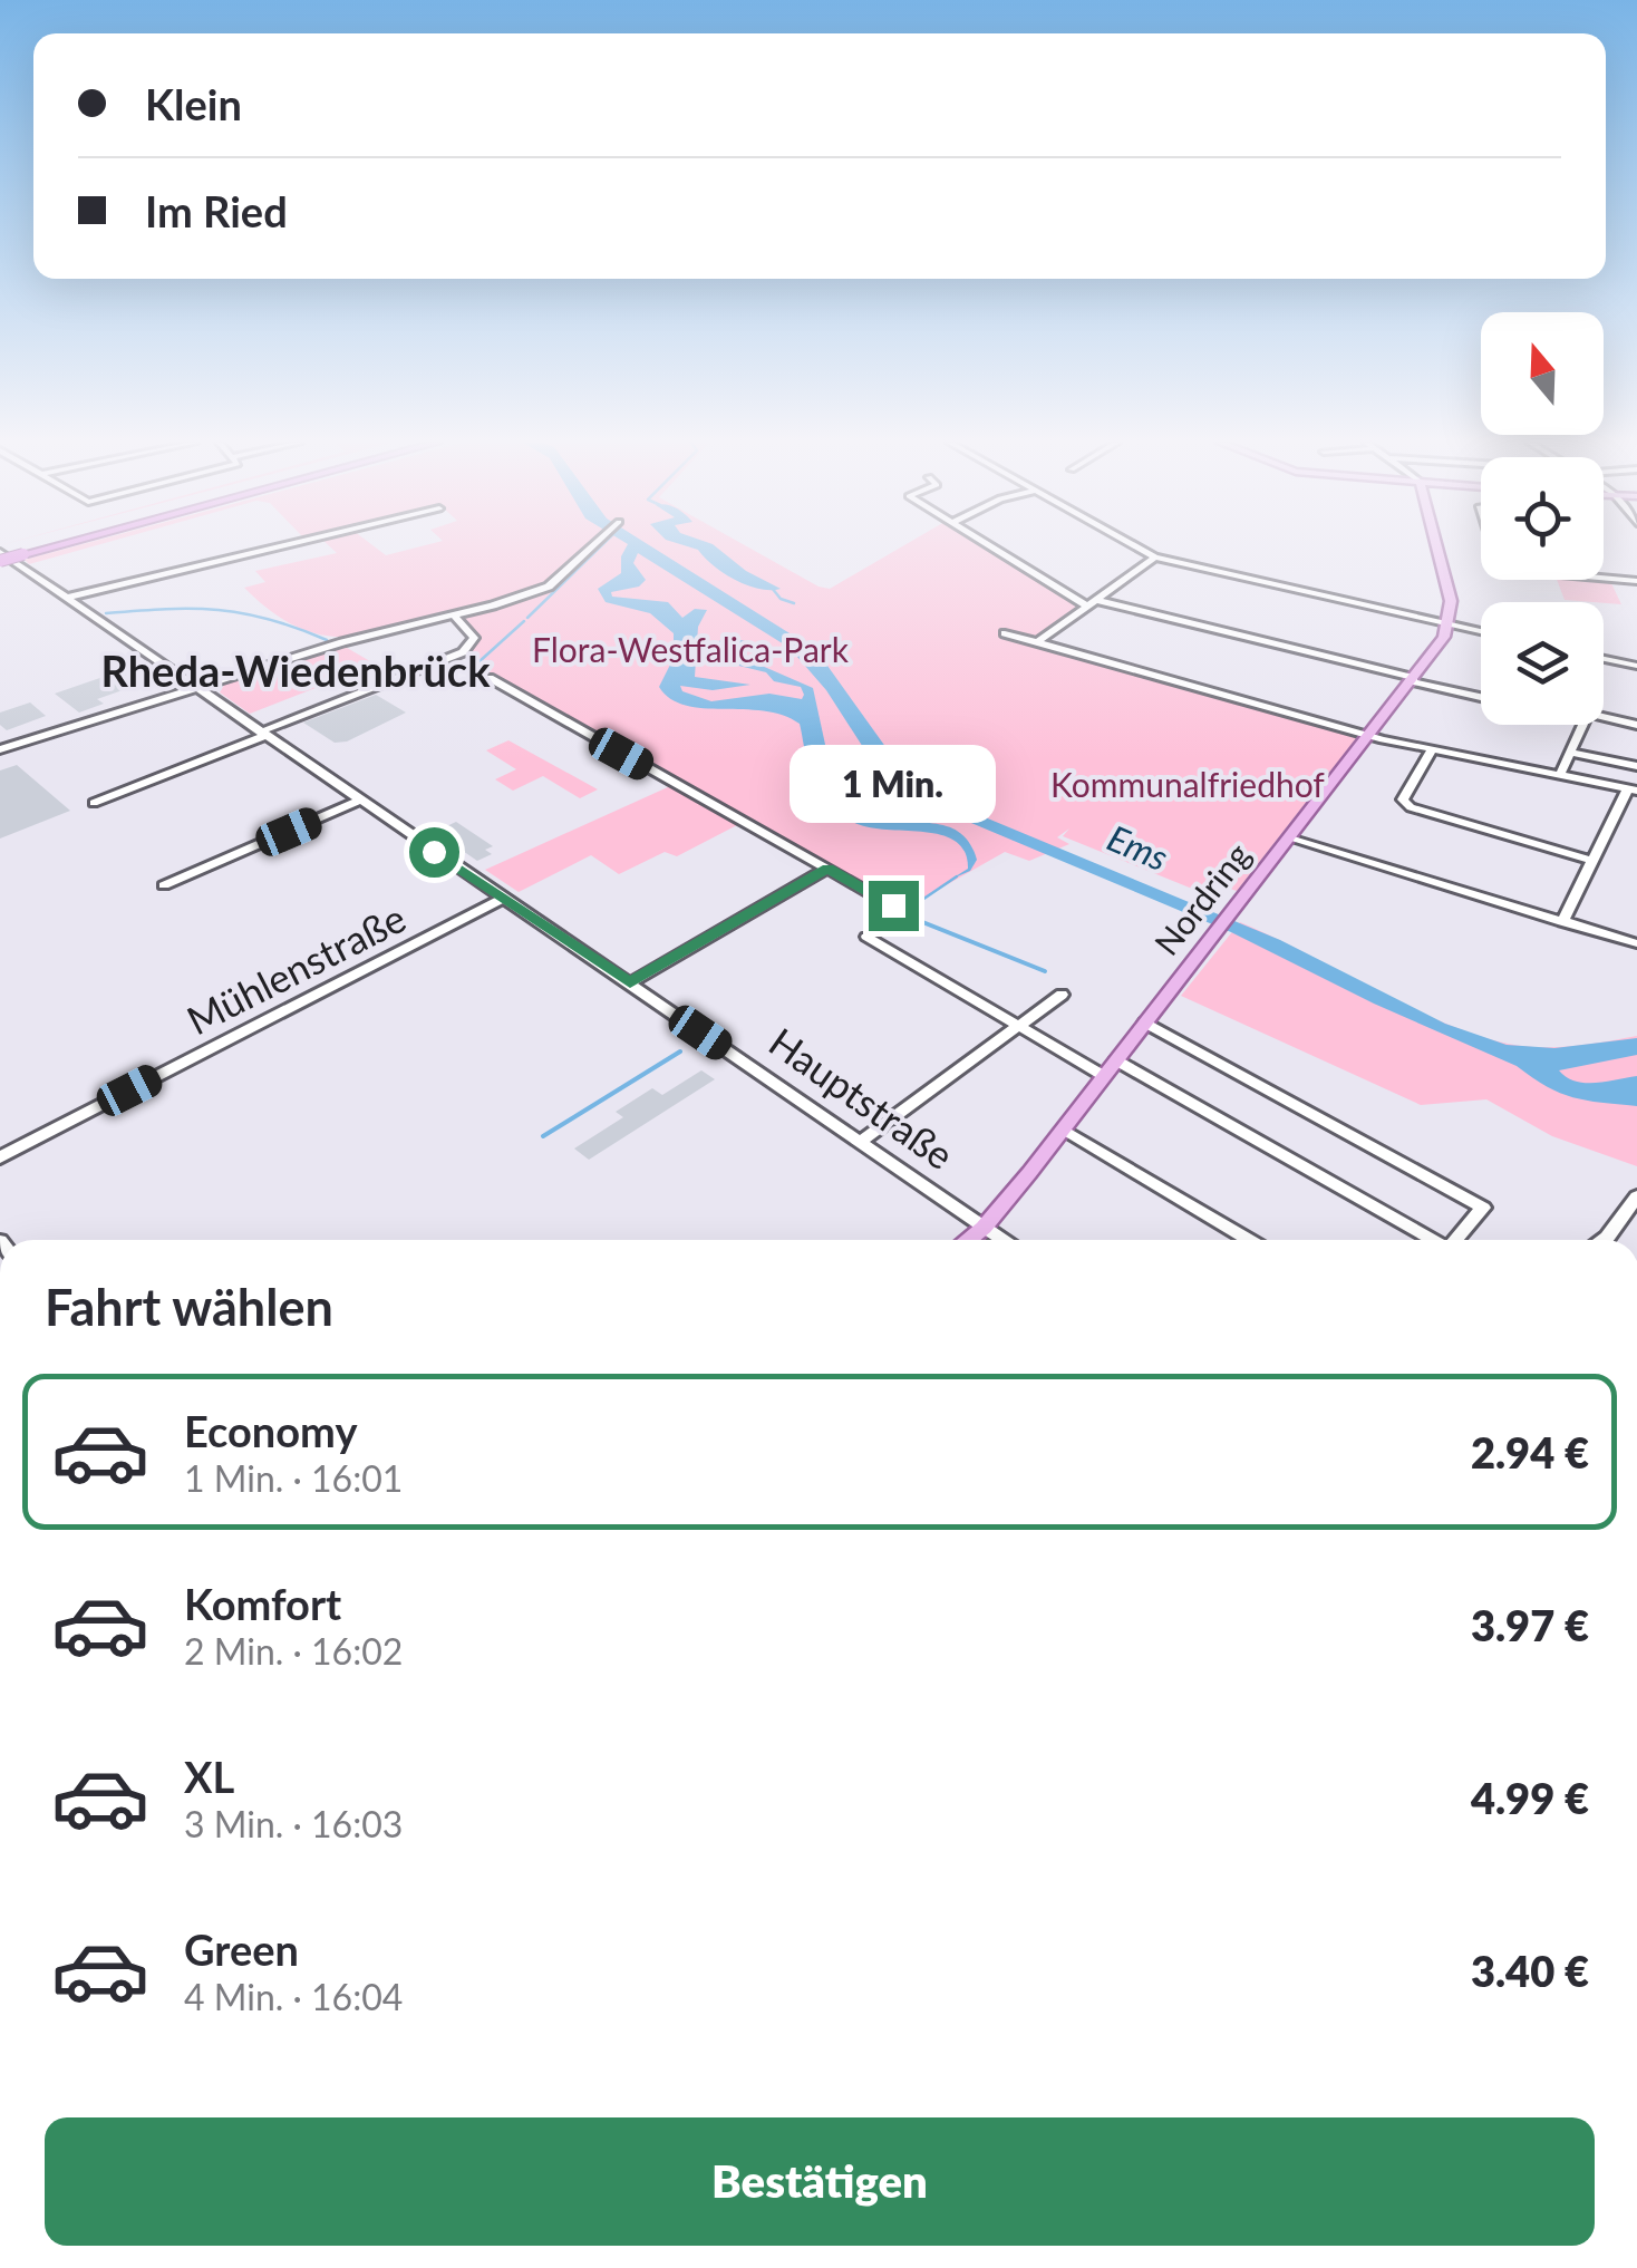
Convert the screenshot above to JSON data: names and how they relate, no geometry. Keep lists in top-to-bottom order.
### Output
{
  "streets": {
    "main road": ["Nordring"],
    "street": ["Mühlenstraße", "Hauptstraße"]
  },
  "crossings": [
    ["Nordring", "Hauptstraße"],
    ["Mühlenstraße", "Hauptstraße"]
  ],
  "districts": ["Rheda-Wiedenbrück"],
  "water": ["Ems"],
  "parks": ["Flora-Westfalica-Park", "Kommunalfriedhof"],
  "north": "top",
  "page": {
    "banner": ["Klein", "Im Ried"],
    "bubble": "1 Min.",
    "heading": "Fahrt wählen",
    "list": [
      {
        "name": "Economy",
        "note": "1 Min. · 16:01",
        "value": "2.94 €"
      },
      {
        "name": "Komfort",
        "note": "2 Min. · 16:02",
        "value": "3.97 €"
      },
      {
        "name": "XL",
        "note": "3 Min. · 16:03",
        "value": "4.99 €"
      },
      {
        "name": "Green",
        "note": "4 Min. · 16:04",
        "value": "3.40 €"
      }
    ],
    "buttons": "Bestätigen"
  }
}
